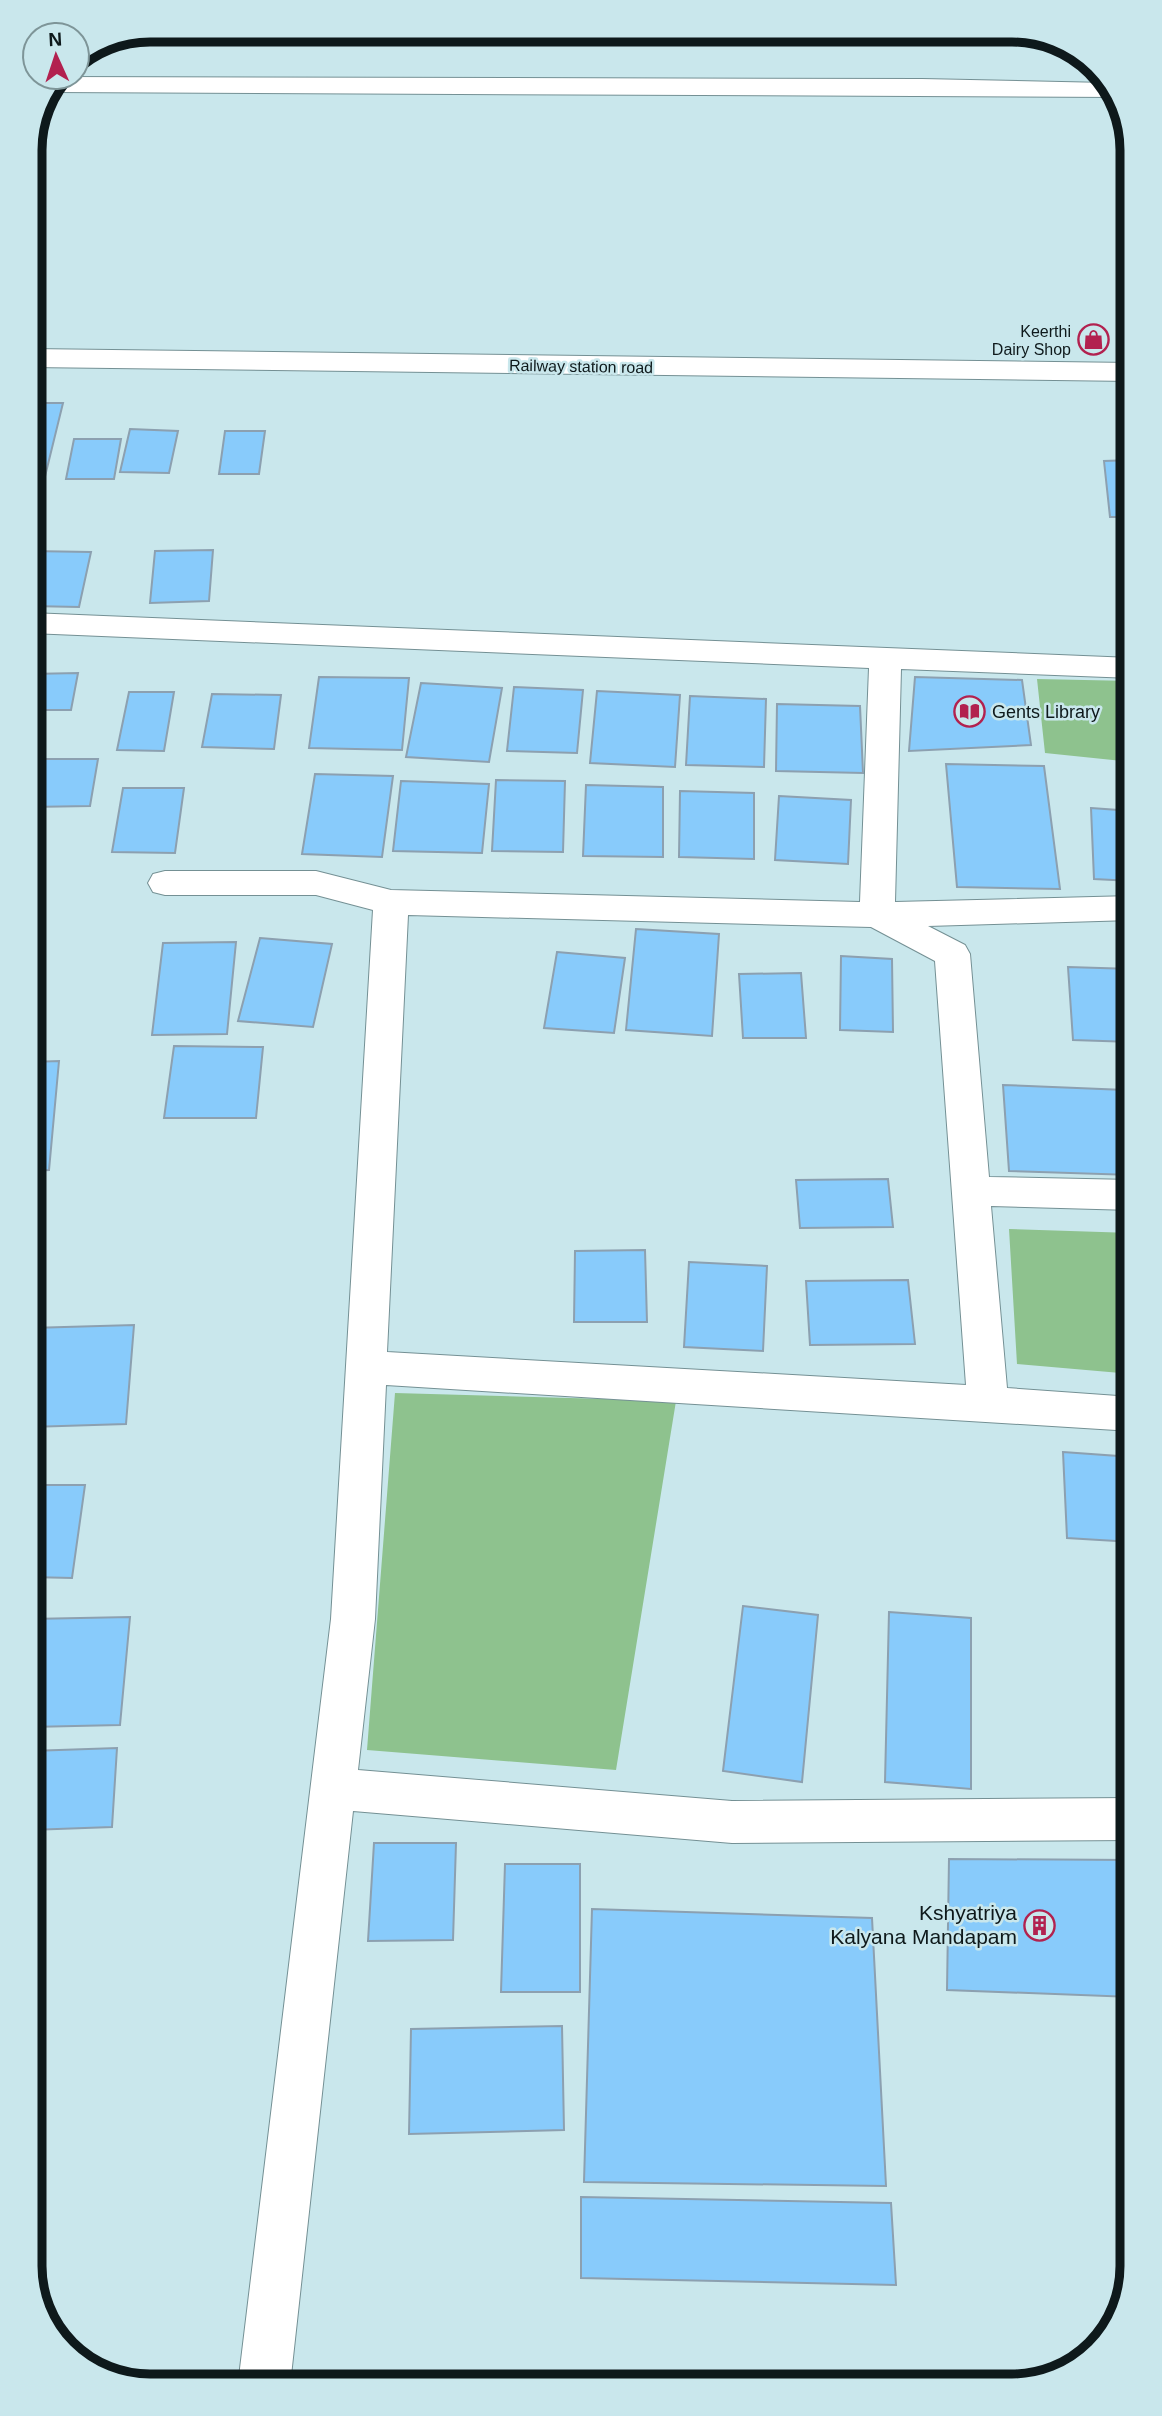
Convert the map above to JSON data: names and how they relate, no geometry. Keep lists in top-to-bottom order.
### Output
{
  "streets": {
    "street": ["Railway station road"]
  },
  "places": {
    "shop": ["Keerthi Dairy Shop"],
    "library": ["Gents Library"],
    "building": ["Kshyatriya Kalyana Mandapam"]
  },
  "north": "top"
}
